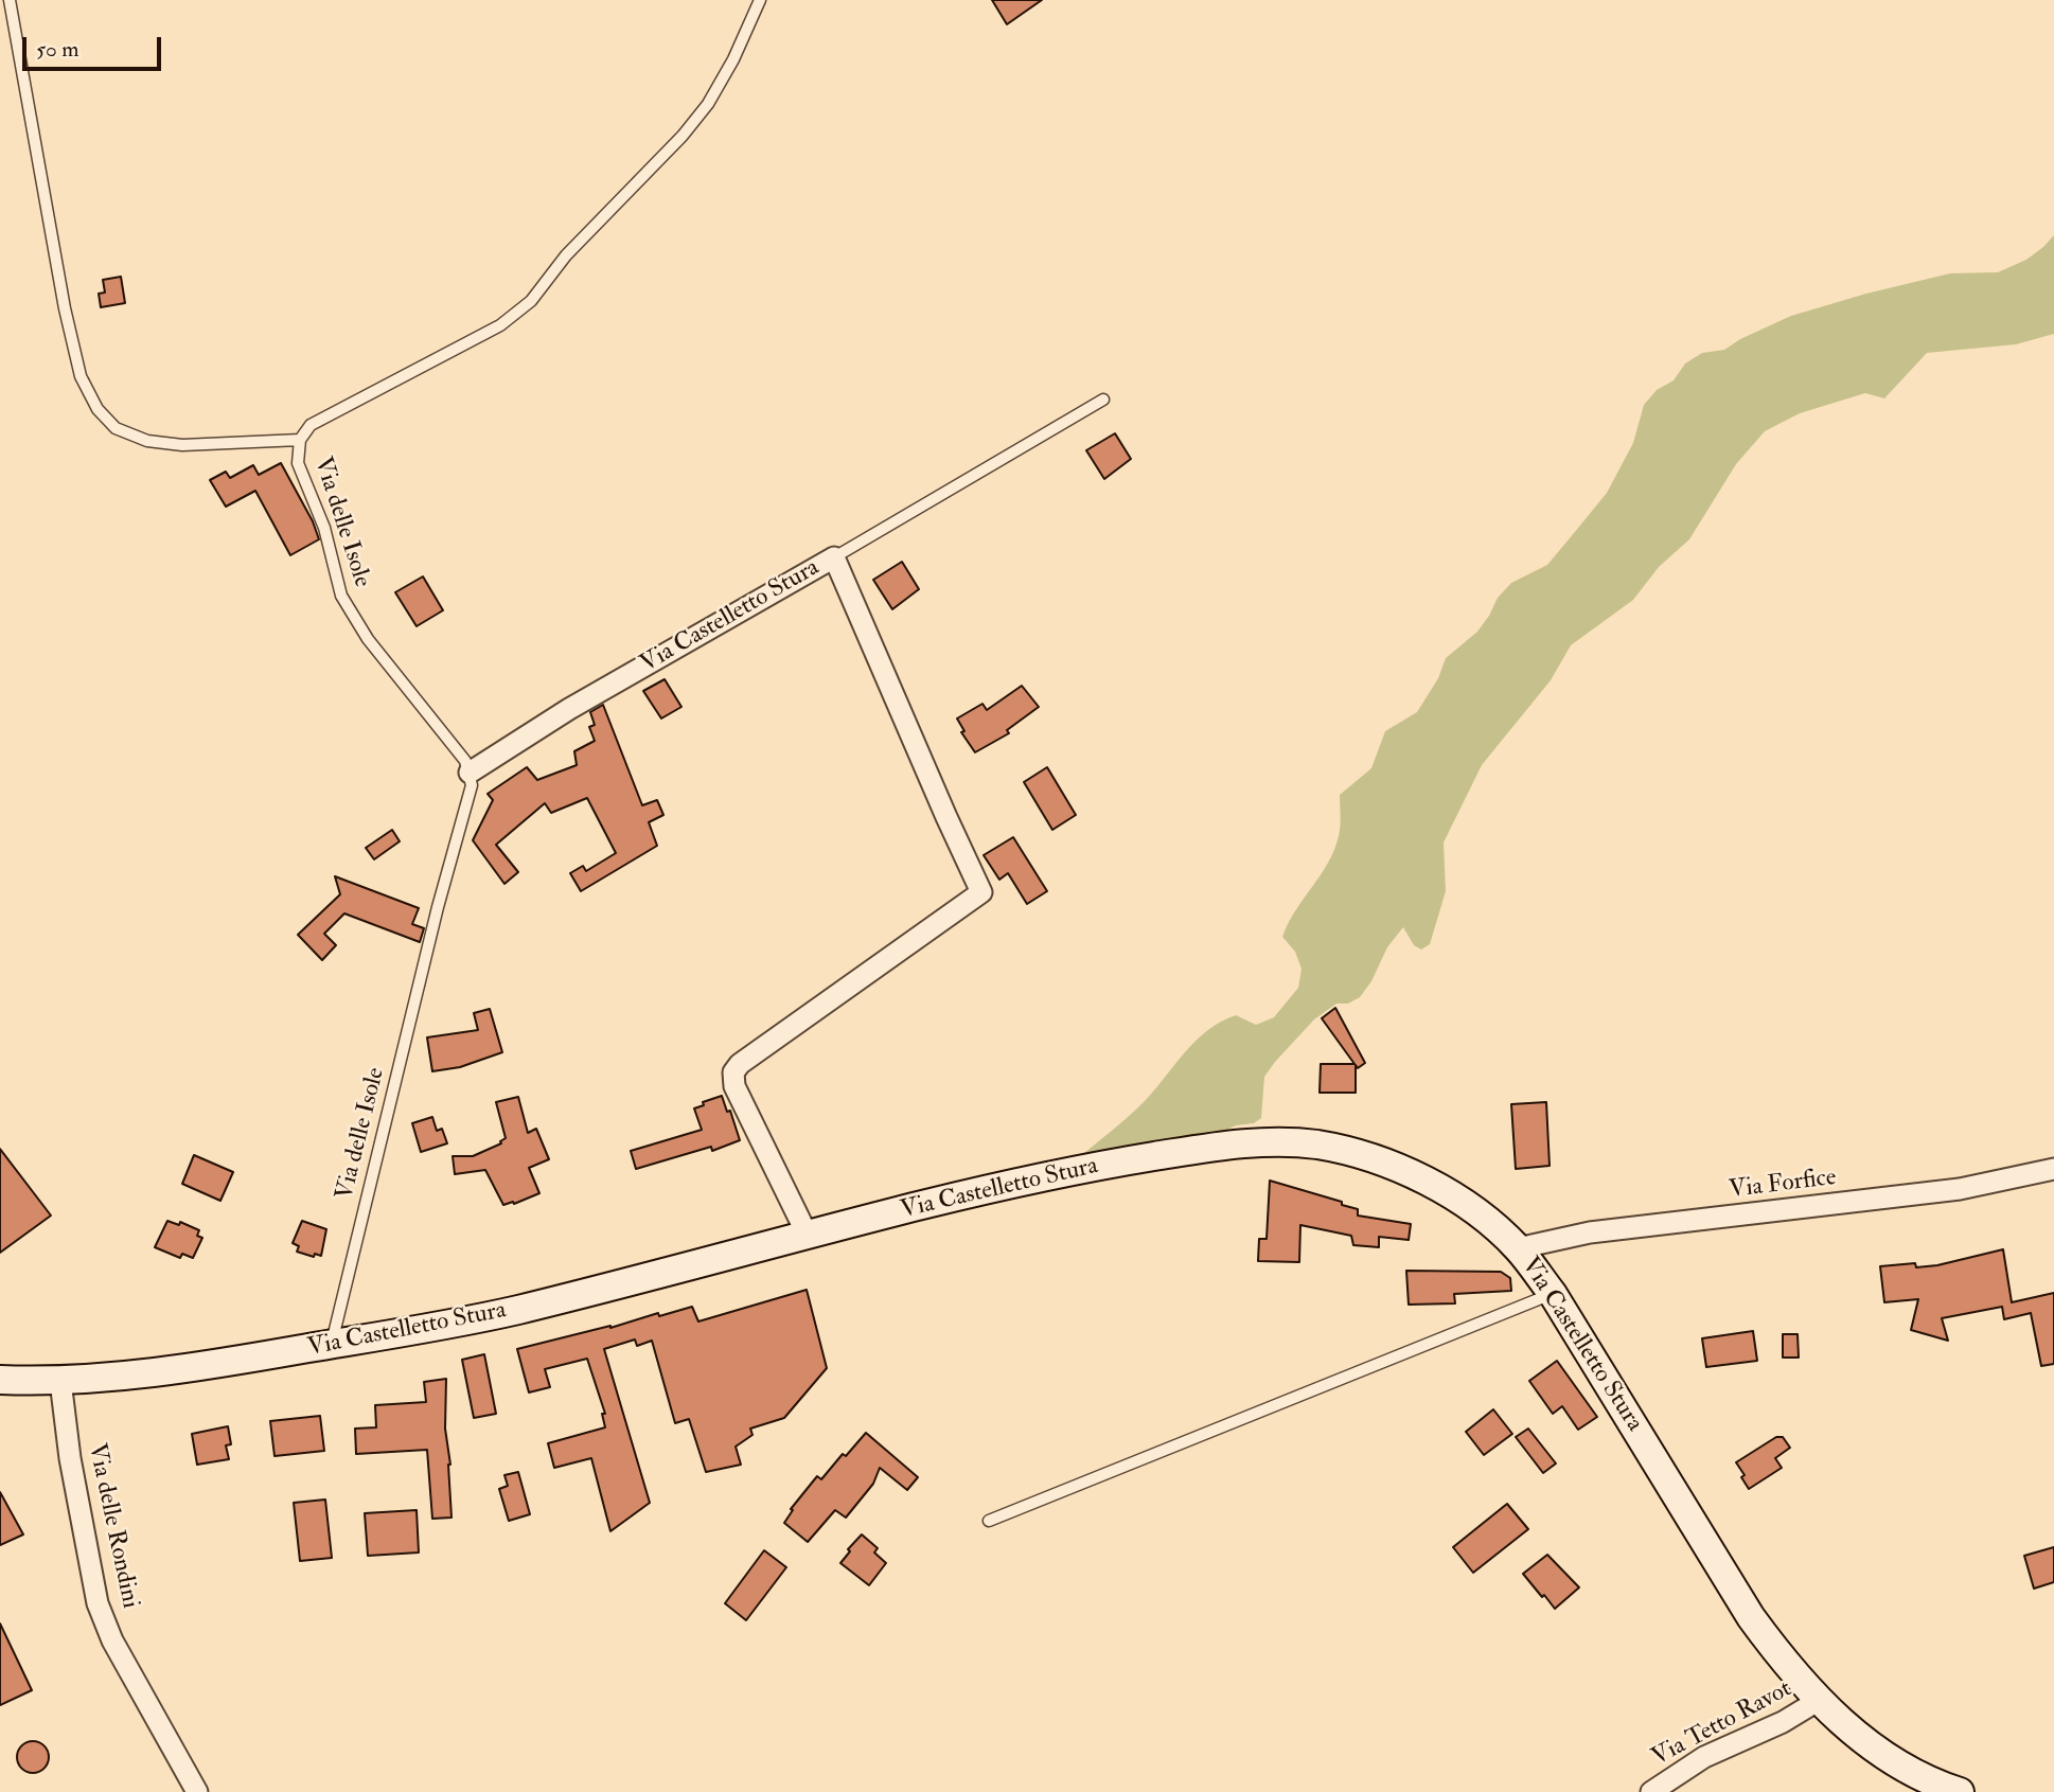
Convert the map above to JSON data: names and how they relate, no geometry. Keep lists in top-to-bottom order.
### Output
{
  "streets": {
    "street": [
      "Via Castelletto Stura",
      "Via Forfice",
      "Via delle Rondini",
      "Via Tetto Ravot"
    ],
    "lane": ["Via delle Isole"]
  },
  "crossings": [
    ["Via delle Isole", "Via Castelletto Stura"],
    ["Via Castelletto Stura", "Via Forfice"],
    ["Via Castelletto Stura", "Via delle Rondini"],
    ["Via Castelletto Stura", "Via Tetto Ravot"]
  ],
  "scale_bar": "50 m"
}
